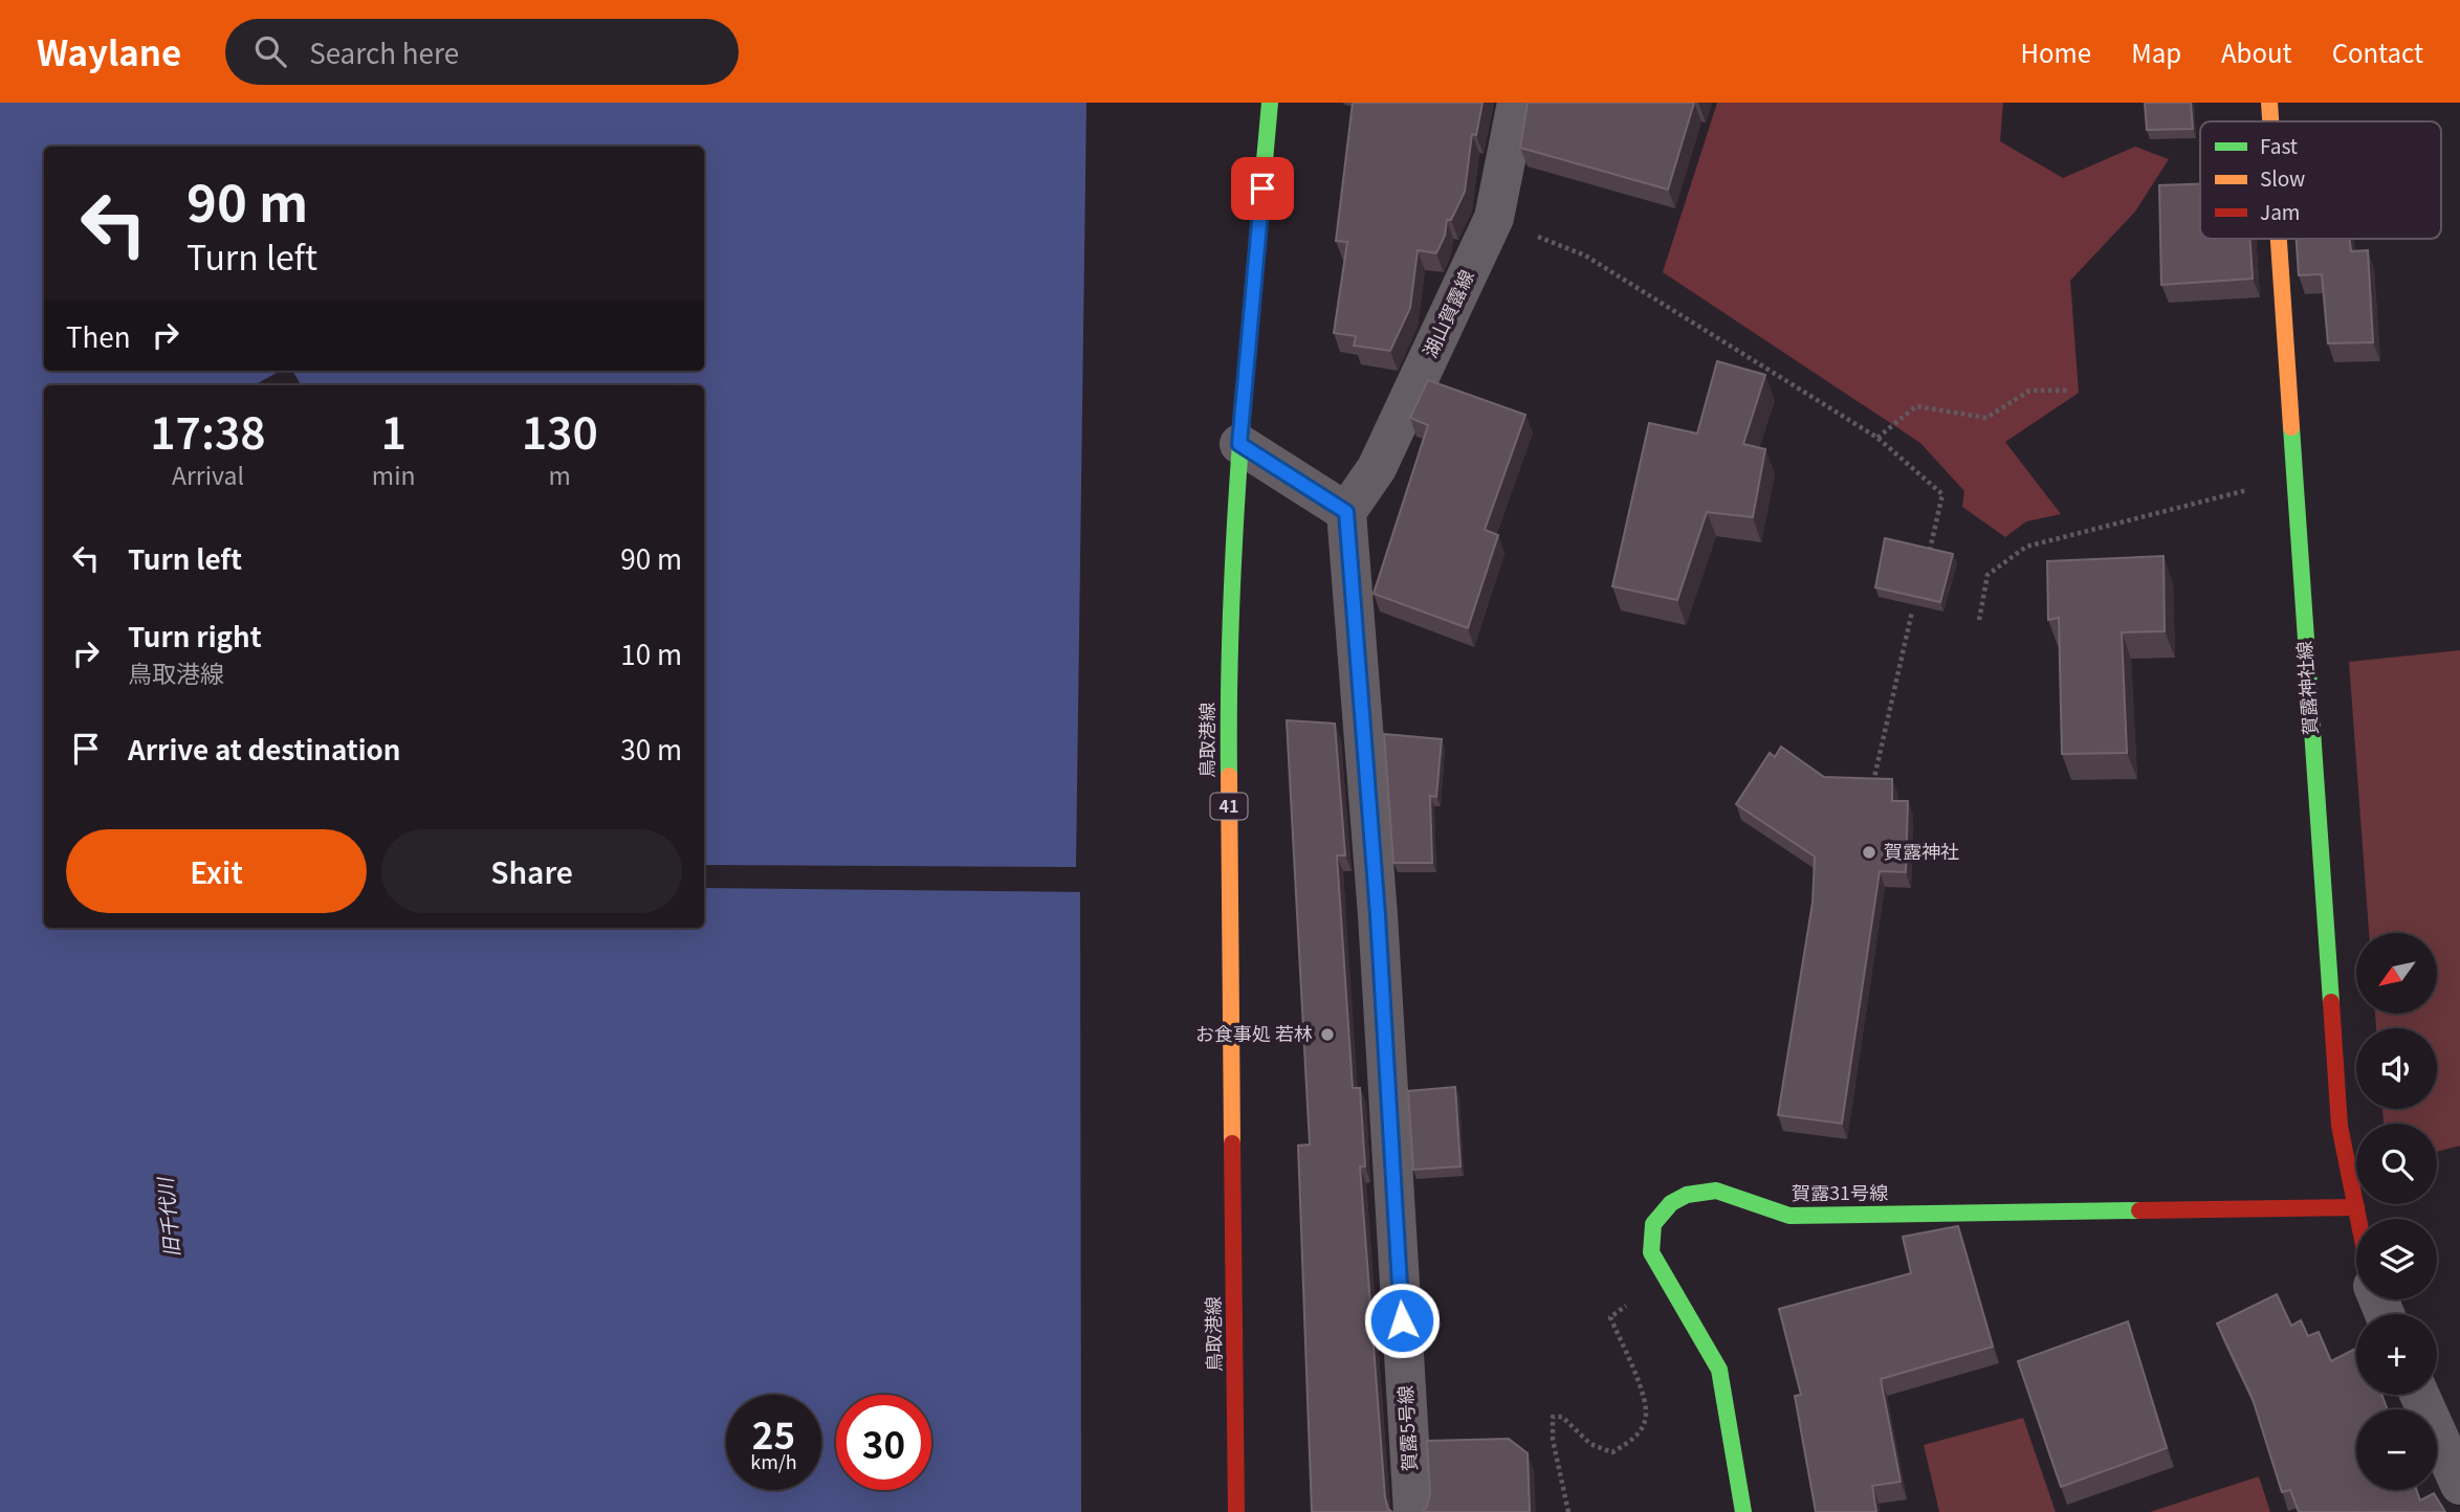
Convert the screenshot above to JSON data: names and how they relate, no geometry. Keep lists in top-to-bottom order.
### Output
{
  "streets": {
    "street": [
      "湖山賀露線",
      "賀露神社線",
      "鳥取港線",
      "41",
      "賀露31号線",
      "賀露5号線"
    ]
  },
  "crossings": [
    ["湖山賀露線", "賀露5号線"],
    ["賀露神社線", "賀露31号線"]
  ],
  "water": ["旧千代川"],
  "places": ["賀露神社", "お食事処 若林"],
  "legend": ["Fast", "Slow", "Jam"],
  "north": "bottom left",
  "page": {
    "header": "Waylane",
    "search": "Search here",
    "nav": [
      "Home",
      "Map",
      "About",
      "Contact"
    ],
    "turn": ["90 m", "Turn left"],
    "then": "Then",
    "eta": [
      "17:38",
      "Arrival",
      "1",
      "min",
      "130",
      "m"
    ],
    "list": [
      {
        "name": "Turn left",
        "value": "90 m"
      },
      {
        "name": "Turn right",
        "note": "鳥取港線",
        "value": "10 m"
      },
      {
        "name": "Arrive at destination",
        "value": "30 m"
      }
    ],
    "buttons": ["Exit", "Share"],
    "map_buttons": ["+", "−"],
    "speed": "25 km/h",
    "limit": "30"
  }
}
